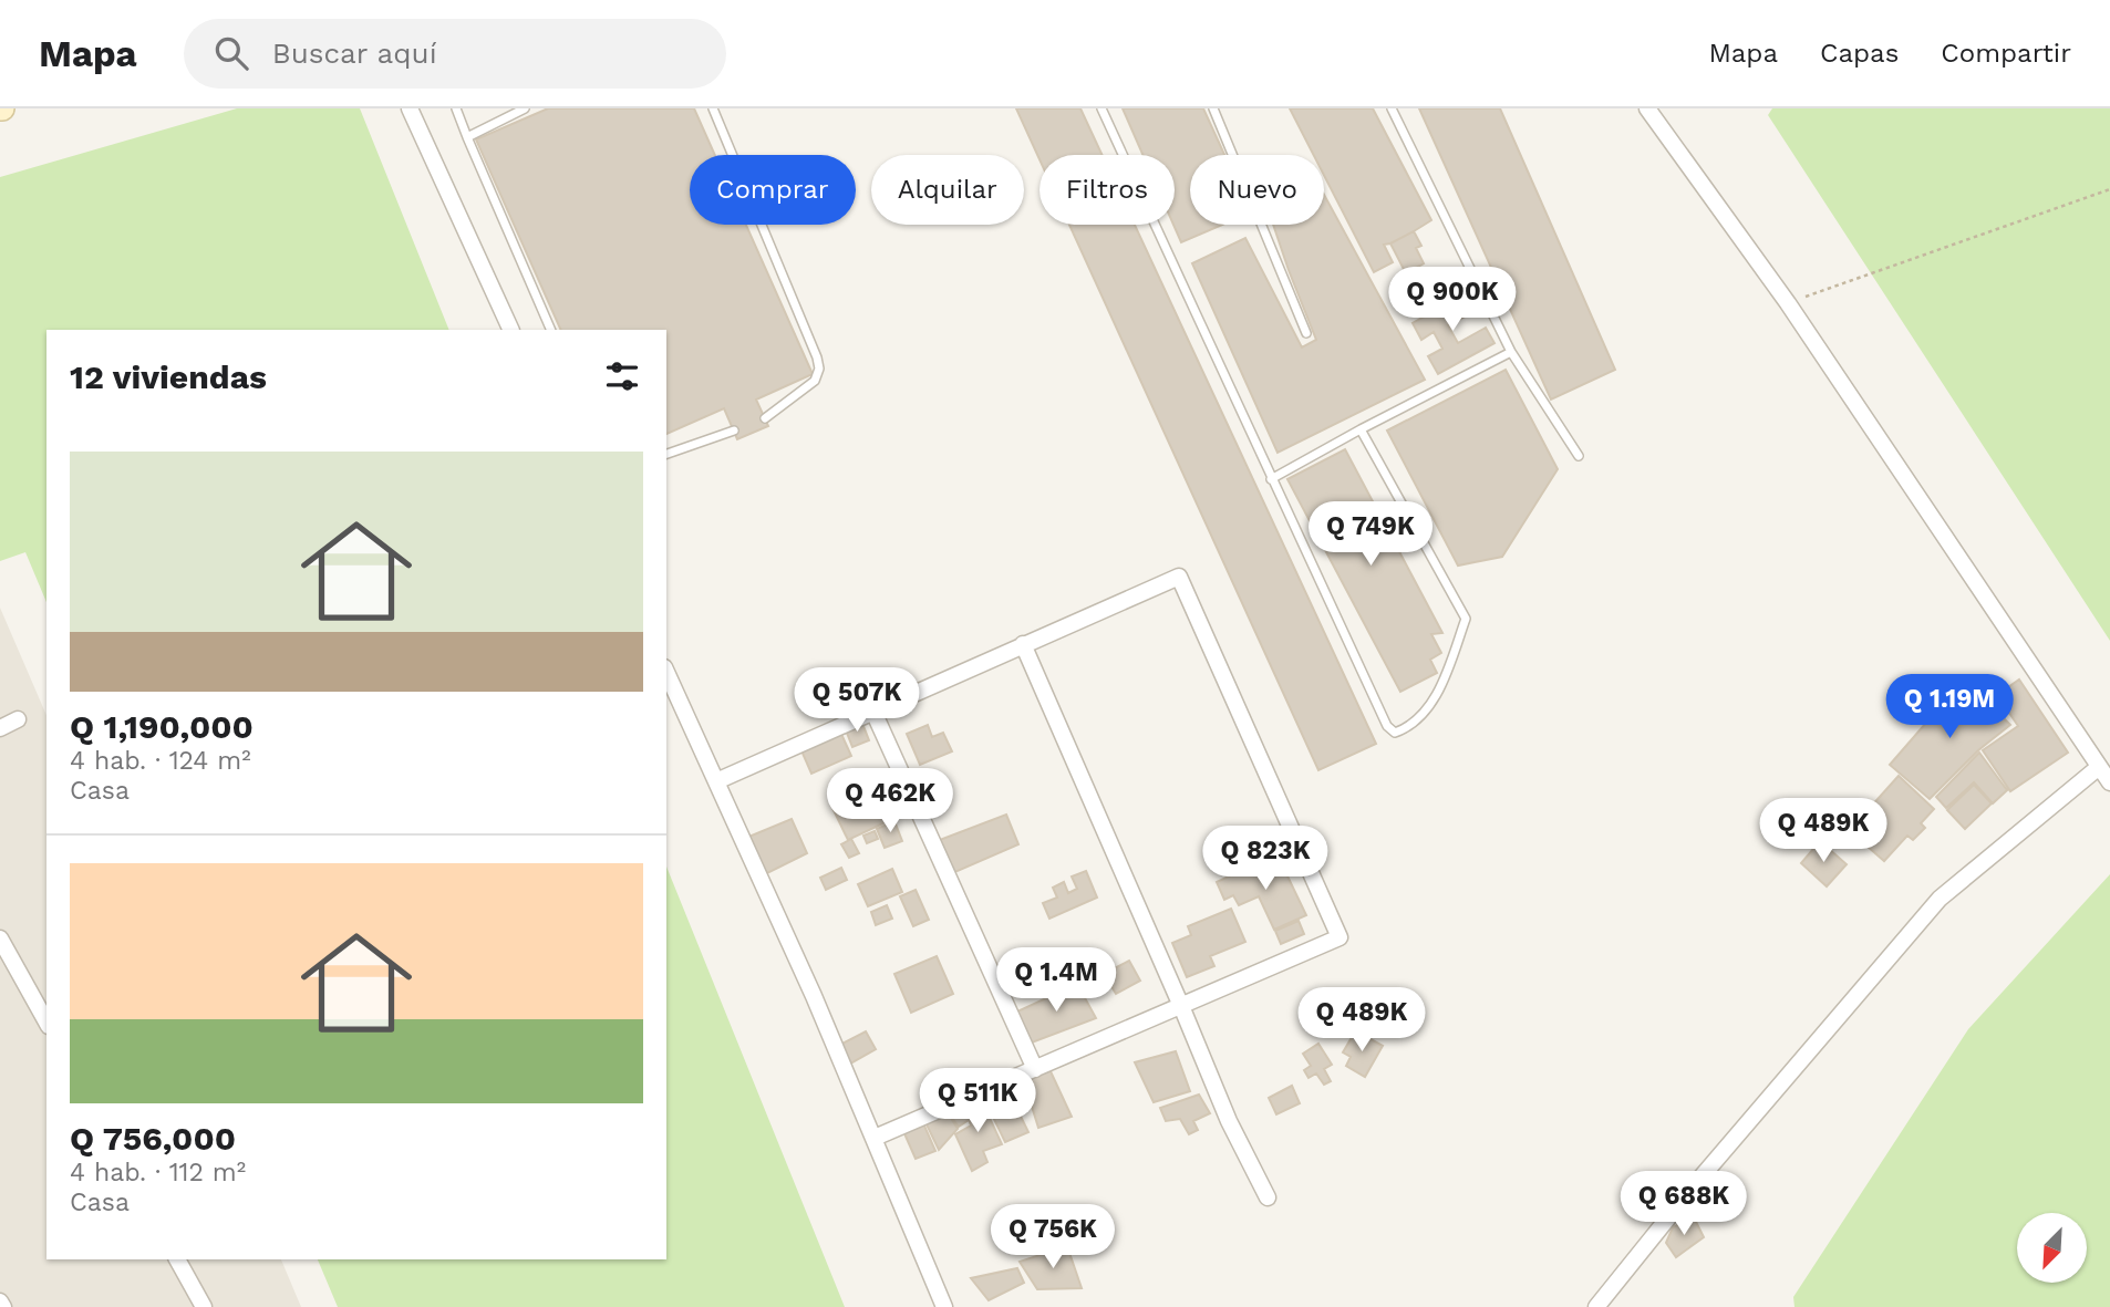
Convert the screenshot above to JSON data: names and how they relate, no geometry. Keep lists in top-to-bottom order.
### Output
{
  "north": "bottom left",
  "page": {
    "header": "Mapa",
    "search": "Buscar aquí",
    "nav": ["Mapa", "Capas", "Compartir"],
    "chip": [
      "Comprar",
      "Alquilar",
      "Filtros",
      "Nuevo"
    ],
    "price": [
      "Q 900K",
      "Q 749K",
      "Q 507K",
      "Q 1.19M",
      "Q 462K",
      "Q 489K",
      "Q 823K",
      "Q 1.4M",
      "Q 489K",
      "Q 511K",
      "Q 688K",
      "Q 756K"
    ],
    "heading": "12 viviendas",
    "list": [
      {
        "name": "Q 1,190,000",
        "note": "4 hab. · 124 m² · Casa"
      },
      {
        "name": "Q 756,000",
        "note": "4 hab. · 112 m² · Casa"
      }
    ]
  }
}
